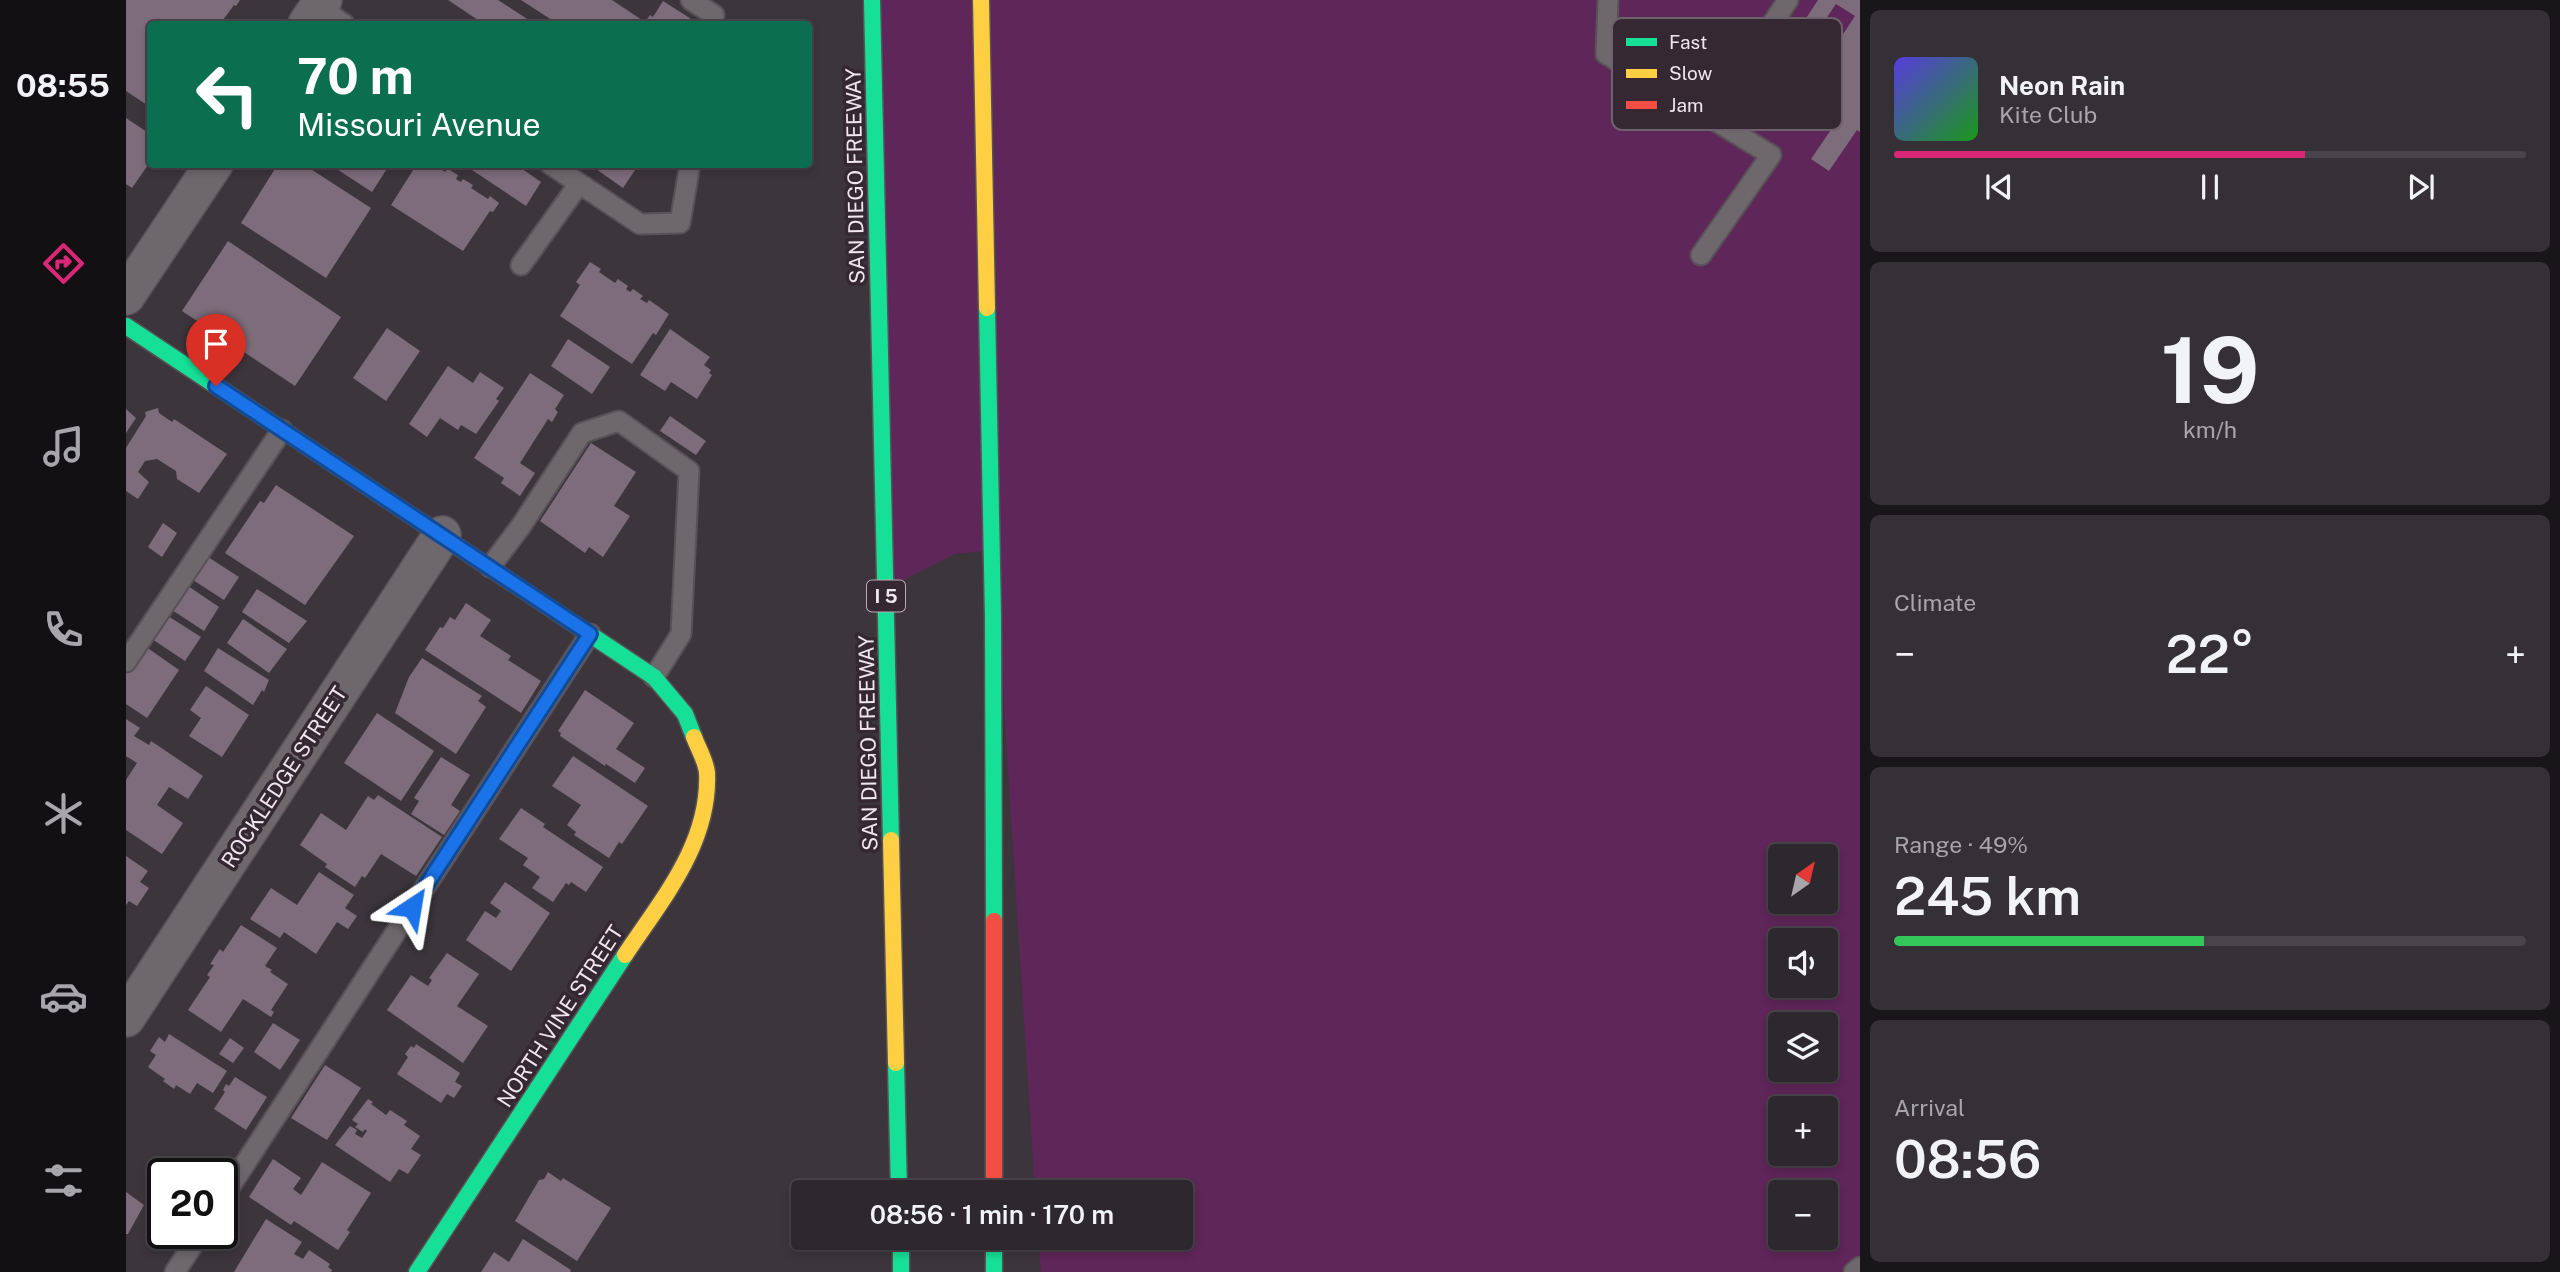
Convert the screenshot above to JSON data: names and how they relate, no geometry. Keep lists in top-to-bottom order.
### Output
{
  "streets": {
    "main road": ["SAN DIEGO FREEWAY", "I 5", "NORTH VINE STREET"],
    "street": ["ROCKLEDGE STREET"]
  },
  "legend": ["Fast", "Slow", "Jam"],
  "north": "top right",
  "page": {
    "tabs": "08:55",
    "turn": ["70 m", "Missouri Avenue"],
    "song": ["Neon Rain", "Kite Club"],
    "tile": [
      ["19", "km/h"],
      "Climate",
      ["Range · 49%", "245 km"],
      ["Arrival", "08:56"]
    ],
    "heat": ["−", "22°", "+"],
    "map_buttons": ["+", "−"],
    "limit": "20",
    "trip": "08:56 · 1 min · 170 m"
  }
}
